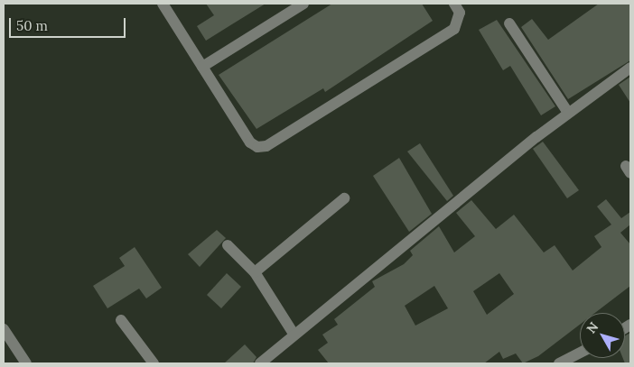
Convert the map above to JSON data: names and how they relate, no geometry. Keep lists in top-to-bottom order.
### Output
{
  "scale_bar": "50 m",
  "north": "top left"
}
